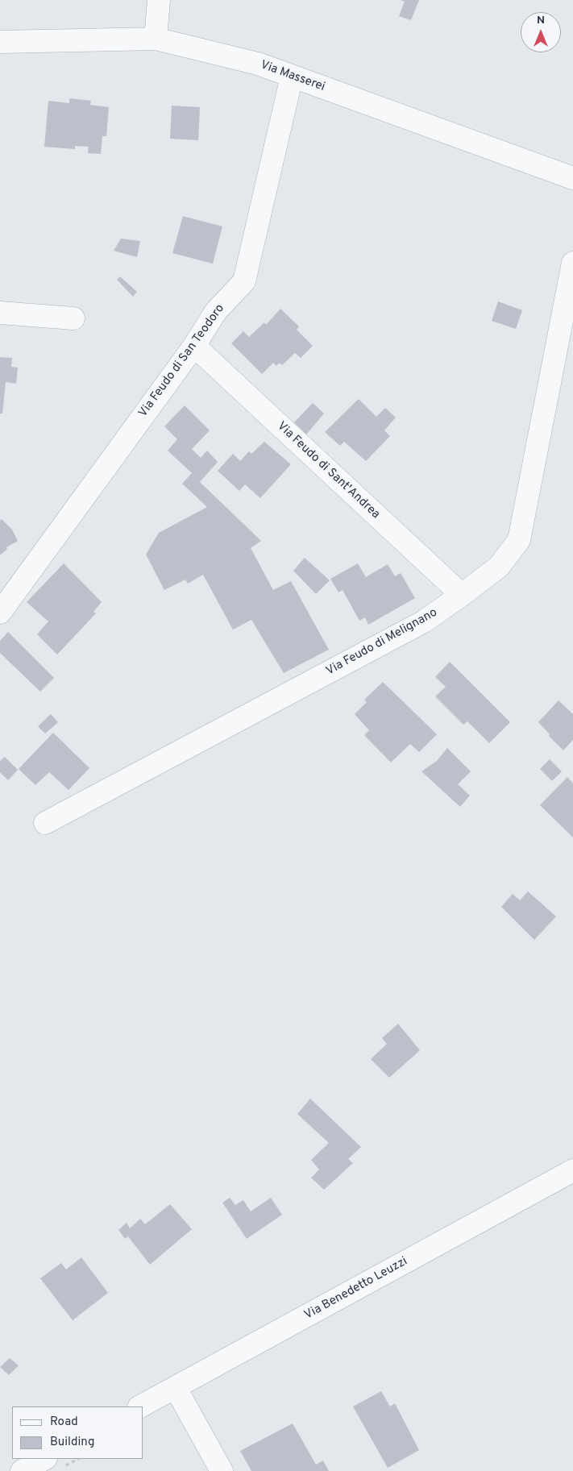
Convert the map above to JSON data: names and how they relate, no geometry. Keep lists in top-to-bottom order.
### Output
{
  "streets": {
    "street": [
      "Via Masserei",
      "Via Feudo di San Teodoro",
      "Via Feudo di Sant'Andrea",
      "Via Feudo di Melignano",
      "Via Benedetto Leuzzi"
    ]
  },
  "crossings": [
    ["Via Masserei", "Via Feudo di San Teodoro"],
    ["Via Feudo di San Teodoro", "Via Feudo di Sant'Andrea"],
    ["Via Feudo di Sant'Andrea", "Via Feudo di Melignano"]
  ],
  "legend": ["Road", "Building"],
  "north": "top"
}
